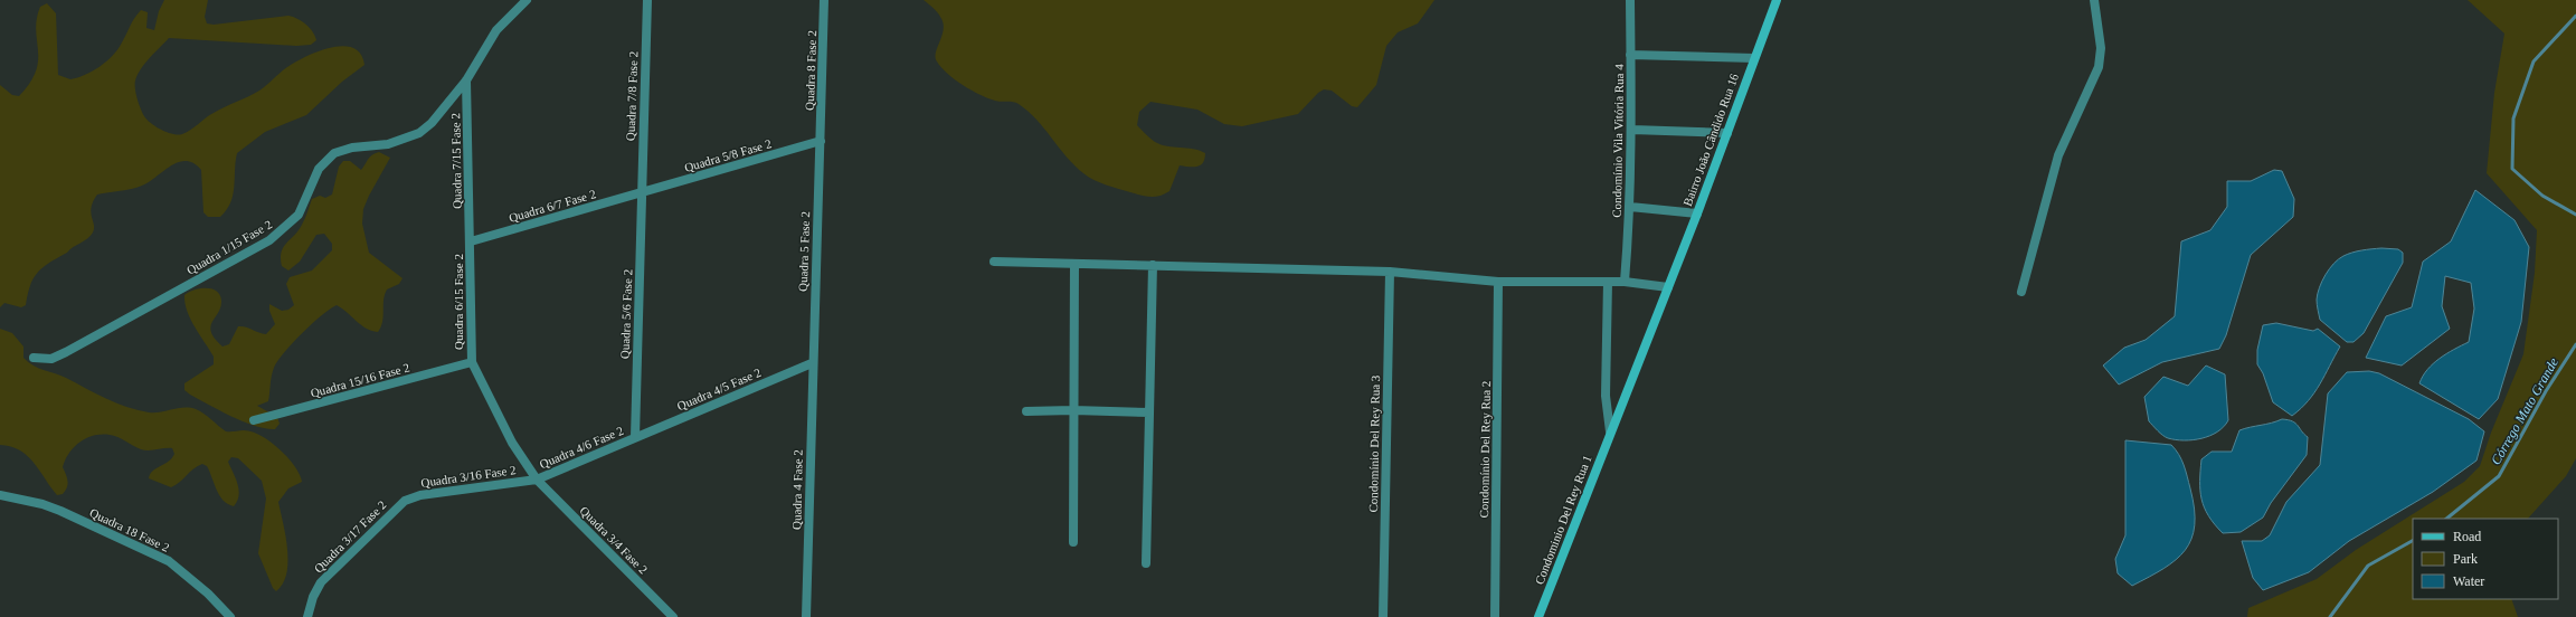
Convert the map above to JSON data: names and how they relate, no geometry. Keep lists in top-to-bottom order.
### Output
{
  "streets": {
    "street": [
      "Quadra 8 Fase 2",
      "Quadra 7/8 Fase 2",
      "Bairro João Cândido Rua 16",
      "Condomínio Vila Vitória Rua 4",
      "Quadra 5/8 Fase 2",
      "Quadra 7/15 Fase 2",
      "Quadra 6/7 Fase 2",
      "Quadra 1/15 Fase 2",
      "Quadra 5 Fase 2",
      "Quadra 6/15 Fase 2",
      "Quadra 5/6 Fase 2",
      "Quadra 15/16 Fase 2",
      "Quadra 4/5 Fase 2",
      "Condomínio Del Rey Rua 3",
      "Quadra 4/6 Fase 2",
      "Condomínio Del Rey Rua 2",
      "Quadra 3/16 Fase 2",
      "Quadra 4 Fase 2",
      "Condominio Del Rey Rua 1",
      "Quadra 18 Fase 2",
      "Quadra 3/17 Fase 2",
      "Quadra 3/4 Fase 2"
    ]
  },
  "crossings": [
    ["Quadra 8 Fase 2", "Quadra 5/8 Fase 2"],
    ["Quadra 8 Fase 2", "Quadra 5 Fase 2"],
    ["Quadra 7/8 Fase 2", "Quadra 5/8 Fase 2"],
    ["Quadra 7/8 Fase 2", "Quadra 6/7 Fase 2"],
    ["Quadra 7/8 Fase 2", "Quadra 5/6 Fase 2"],
    ["Bairro João Cândido Rua 16", "Condominio Del Rey Rua 1"],
    ["Quadra 5/8 Fase 2", "Quadra 6/7 Fase 2"],
    ["Quadra 5/8 Fase 2", "Quadra 5 Fase 2"],
    ["Quadra 5/8 Fase 2", "Quadra 5/6 Fase 2"],
    ["Quadra 7/15 Fase 2", "Quadra 6/7 Fase 2"],
    ["Quadra 7/15 Fase 2", "Quadra 1/15 Fase 2"],
    ["Quadra 7/15 Fase 2", "Quadra 6/15 Fase 2"],
    ["Quadra 6/7 Fase 2", "Quadra 6/15 Fase 2"],
    ["Quadra 6/7 Fase 2", "Quadra 5/6 Fase 2"],
    ["Quadra 5 Fase 2", "Quadra 4/5 Fase 2"],
    ["Quadra 5 Fase 2", "Quadra 4 Fase 2"],
    ["Quadra 6/15 Fase 2", "Quadra 15/16 Fase 2"],
    ["Quadra 6/15 Fase 2", "Quadra 3/4 Fase 2"],
    ["Quadra 5/6 Fase 2", "Quadra 4/5 Fase 2"],
    ["Quadra 5/6 Fase 2", "Quadra 4/6 Fase 2"],
    ["Quadra 15/16 Fase 2", "Quadra 3/4 Fase 2"],
    ["Quadra 4/5 Fase 2", "Quadra 4/6 Fase 2"],
    ["Quadra 4/5 Fase 2", "Quadra 4 Fase 2"],
    ["Quadra 4/6 Fase 2", "Quadra 3/16 Fase 2"],
    ["Quadra 4/6 Fase 2", "Quadra 3/4 Fase 2"],
    ["Quadra 3/16 Fase 2", "Quadra 3/17 Fase 2"],
    ["Quadra 3/16 Fase 2", "Quadra 3/4 Fase 2"]
  ],
  "water": ["Córrego Mato Grande"],
  "legend": ["Road", "Park", "Water"]
}
